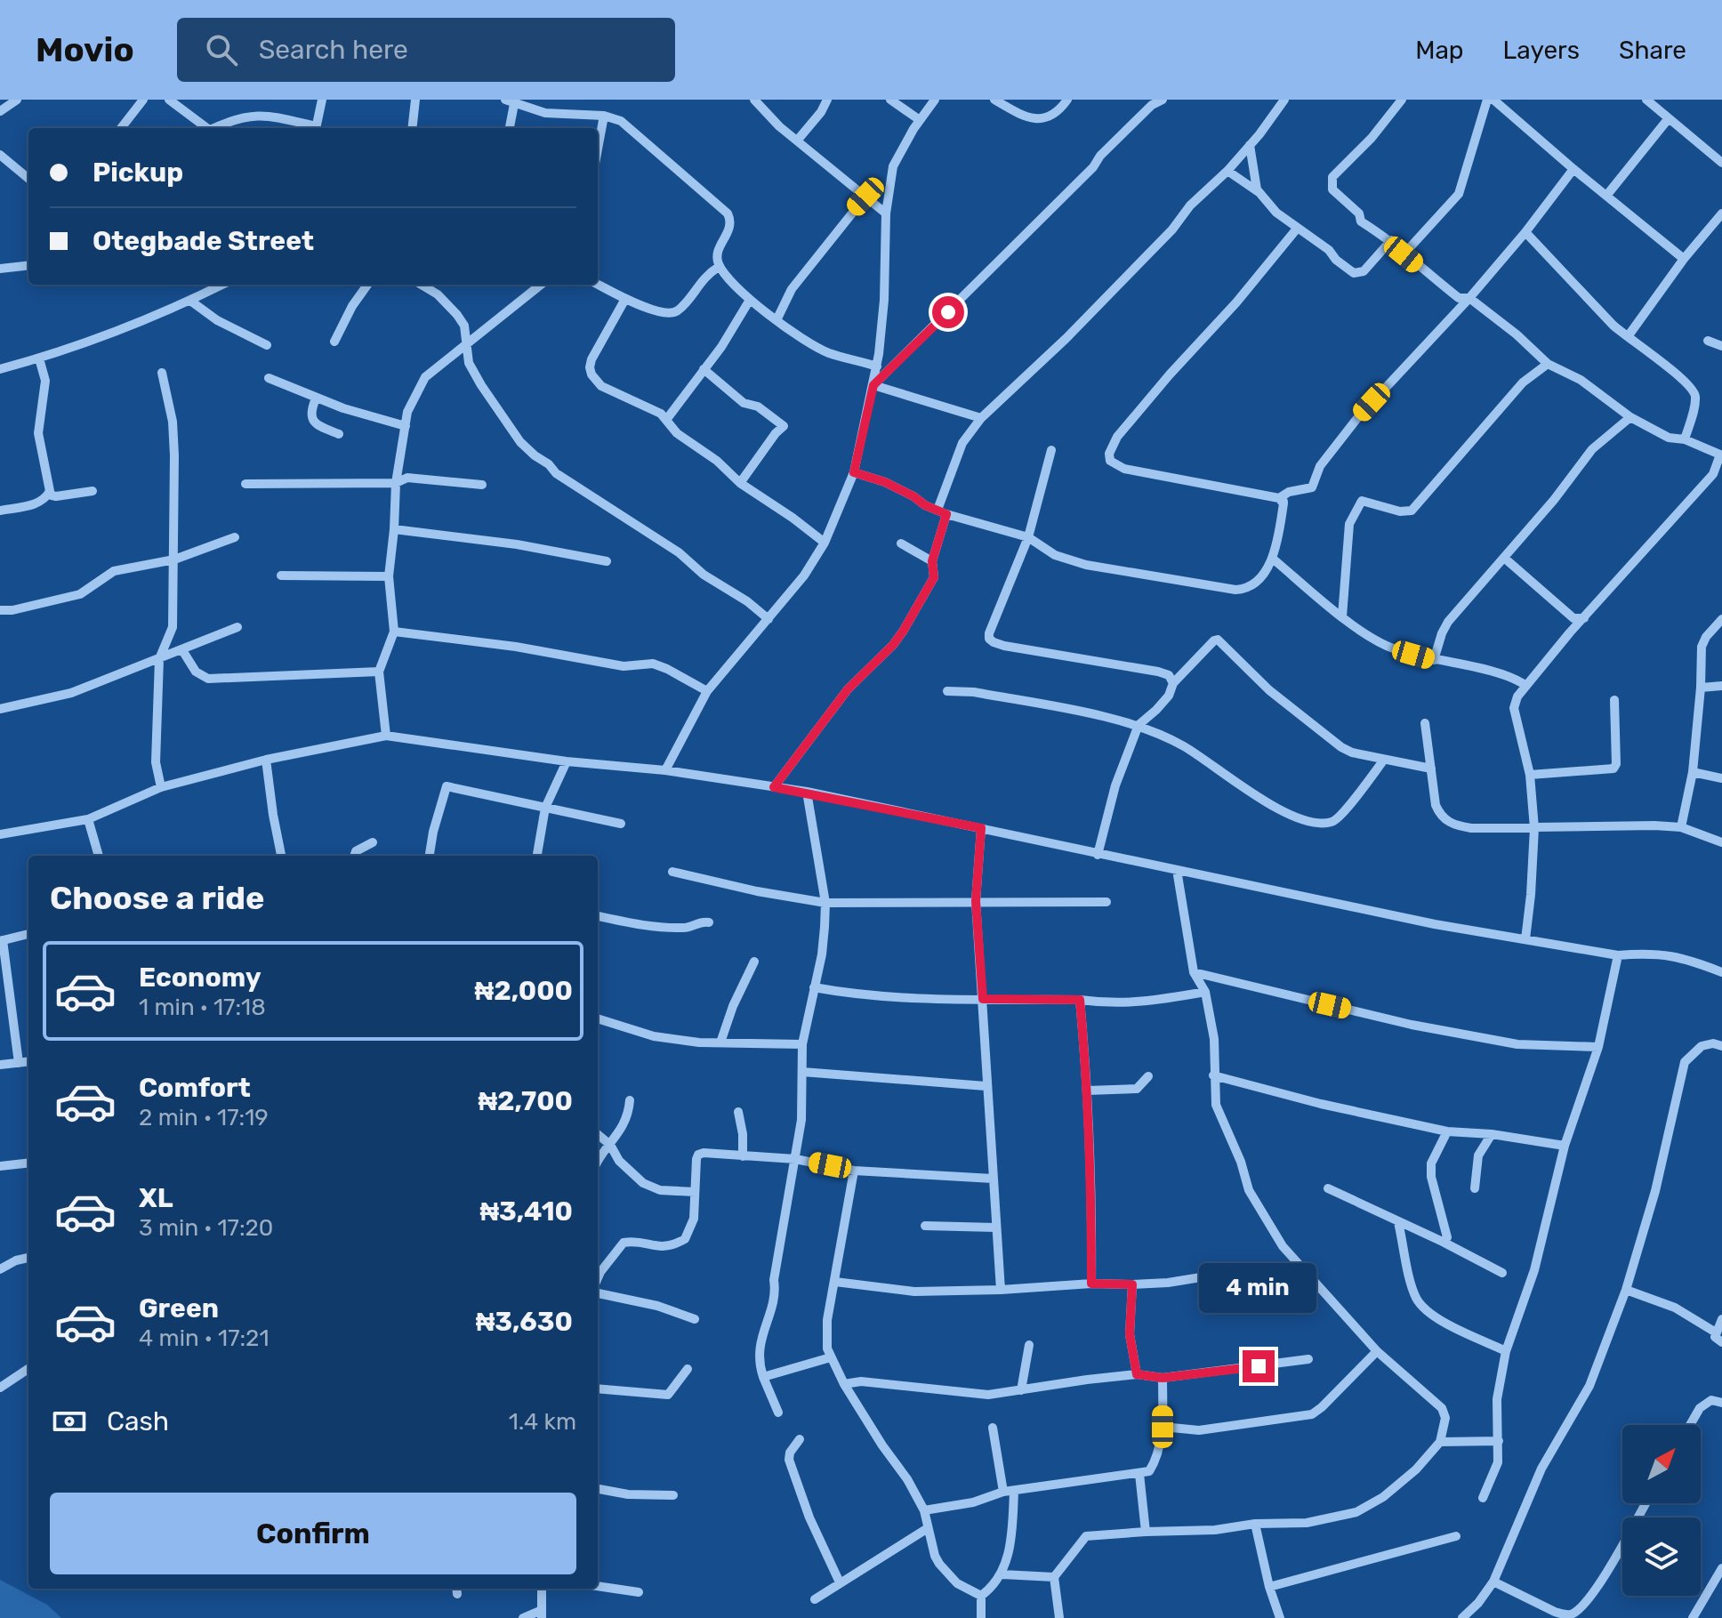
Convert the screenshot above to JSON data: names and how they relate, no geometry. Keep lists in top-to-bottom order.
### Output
{
  "north": "top right",
  "page": {
    "header": "Movio",
    "search": "Search here",
    "nav": ["Map", "Layers", "Share"],
    "banner": ["Pickup", "Otegbade Street"],
    "heading": "Choose a ride",
    "list": [
      {
        "name": "Economy",
        "note": "1 min · 17:18",
        "value": "₦2,000"
      },
      {
        "name": "Comfort",
        "note": "2 min · 17:19",
        "value": "₦2,700"
      },
      {
        "name": "XL",
        "note": "3 min · 17:20",
        "value": "₦3,410"
      },
      {
        "name": "Green",
        "note": "4 min · 17:21",
        "value": "₦3,630"
      }
    ],
    "bubble": "4 min",
    "pay": ["Cash", "1.4 km"],
    "buttons": "Confirm"
  }
}
